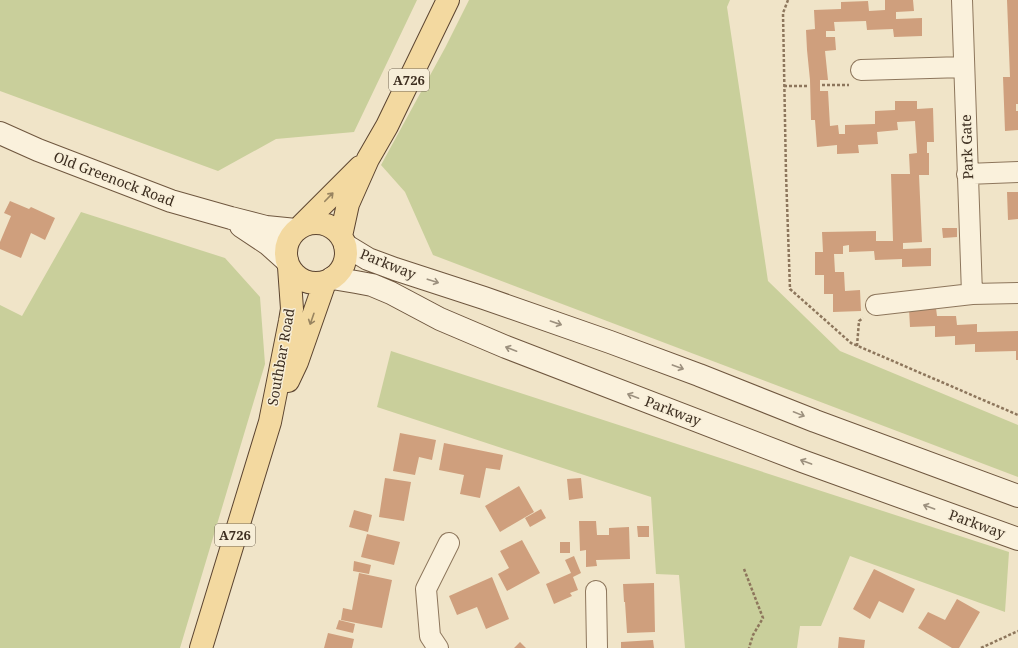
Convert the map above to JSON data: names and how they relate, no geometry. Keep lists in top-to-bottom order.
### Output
{
  "streets": {
    "main road": ["A726", "Southbar Road"],
    "street": ["Park Gate", "Old Greenock Road", "Parkway"]
  },
  "crossings": [
    ["A726", "Old Greenock Road"],
    ["A726", "Parkway"],
    ["A726", "Southbar Road"],
    ["Old Greenock Road", "Parkway"],
    ["Old Greenock Road", "Southbar Road"],
    ["Parkway", "Southbar Road"]
  ]
}
